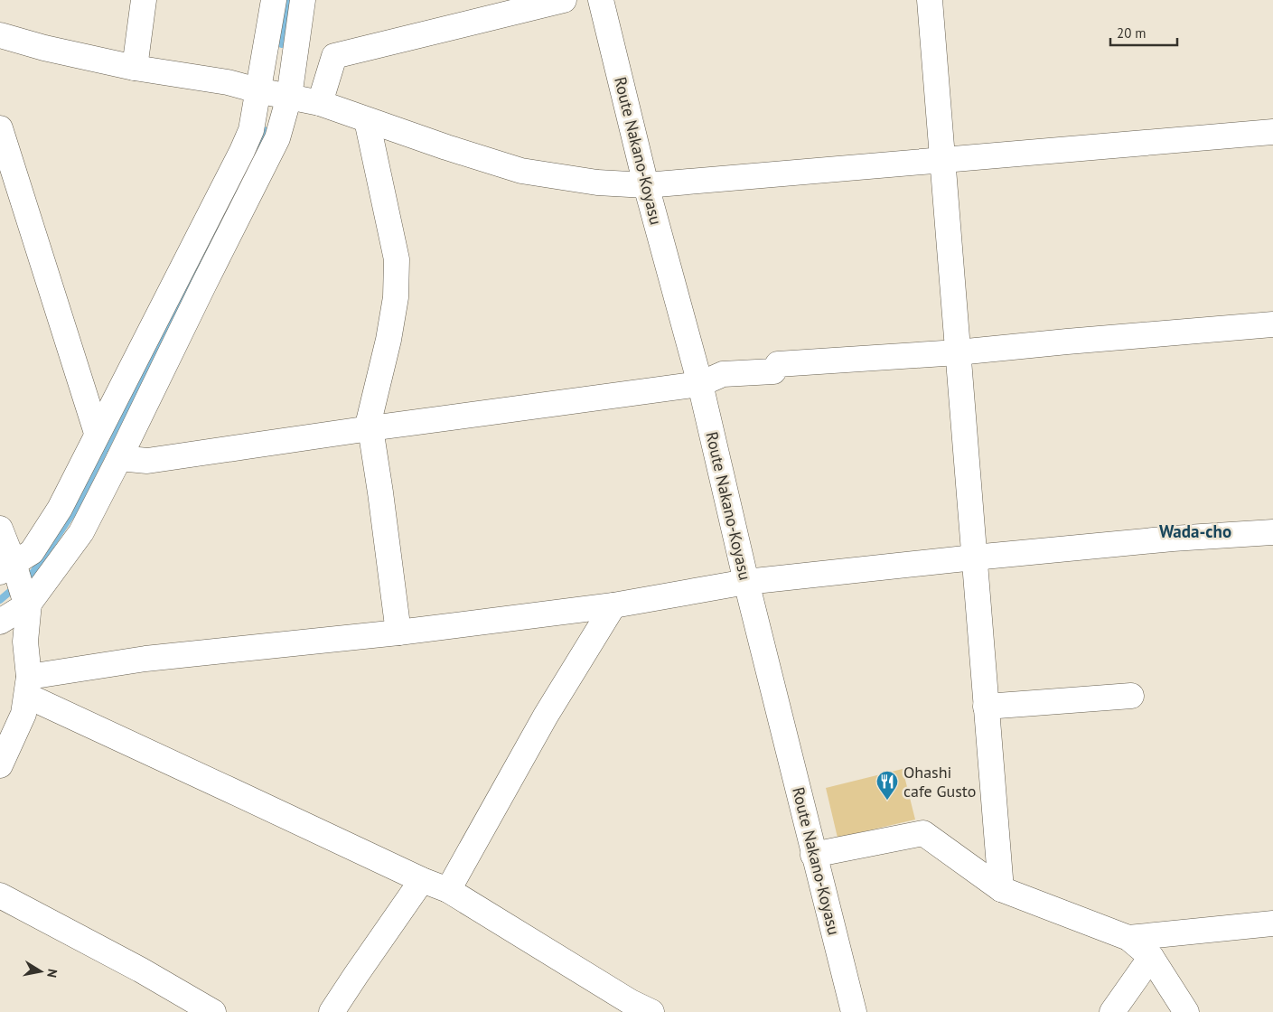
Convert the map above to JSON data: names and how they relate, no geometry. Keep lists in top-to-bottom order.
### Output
{
  "streets": {
    "street": ["Route Nakano-Koyasu"]
  },
  "districts": ["Wada-cho"],
  "places": {
    "restaurant": ["Ohashi cafe Gusto"]
  },
  "scale_bar": "20 m",
  "north": "right"
}
